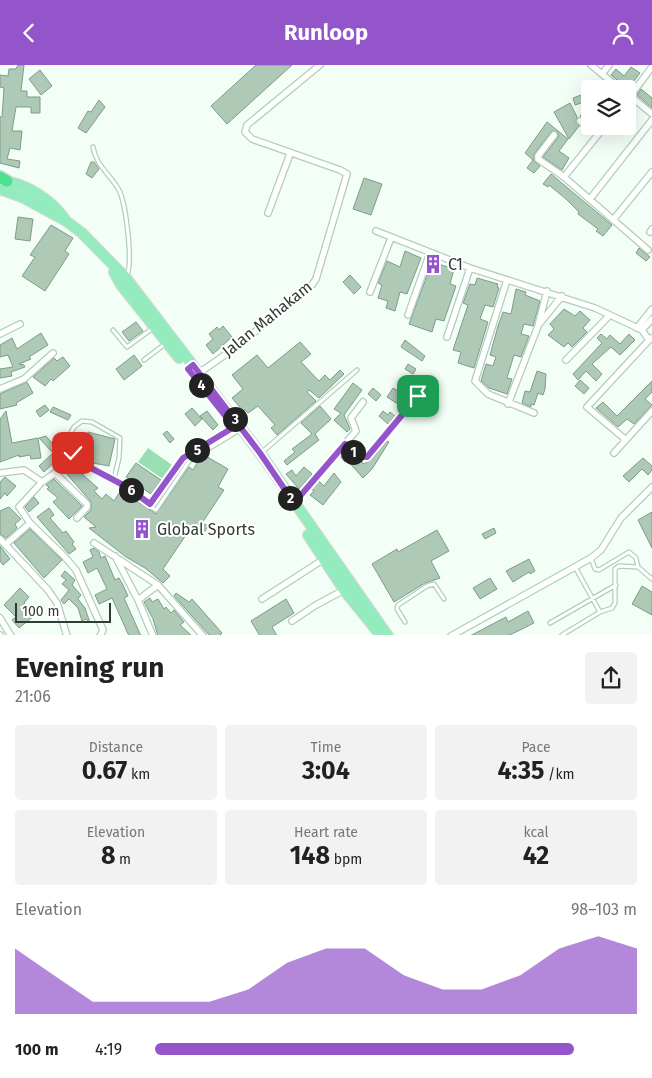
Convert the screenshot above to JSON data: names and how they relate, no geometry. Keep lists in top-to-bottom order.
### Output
{
  "streets": {
    "street": ["Jalan Mahakam"]
  },
  "places": {
    "building": ["C1", "Global Sports"]
  },
  "scale_bar": "100 m",
  "page": {
    "header": "Runloop",
    "pins": [
      "4",
      "3",
      "5",
      "1",
      "6",
      "2"
    ],
    "scale": "100 m",
    "heading": ["Evening run", "21:06"],
    "stats": [
      ["Distance", "0.67 km"],
      ["Time", "3:04"],
      ["Pace", "4:35 /km"],
      ["Elevation", "8 m"],
      ["Heart rate", "148 bpm"],
      ["kcal", "42"]
    ],
    "chart": ["Elevation", "98–103 m"],
    "list": [
      {
        "name": "100 m",
        "note": "4:19"
      }
    ]
  }
}
